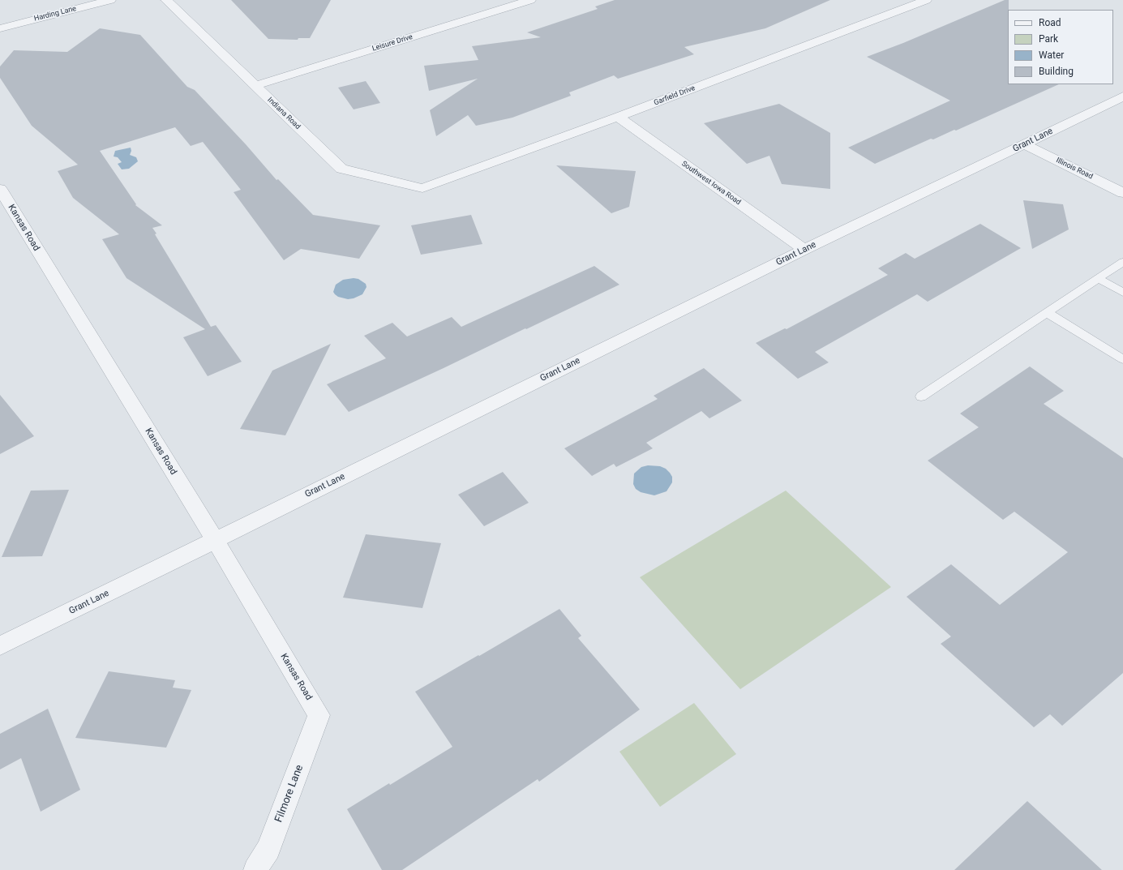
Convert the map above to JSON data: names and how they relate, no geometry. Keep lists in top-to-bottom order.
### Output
{
  "streets": {
    "street": [
      "Harding Lane",
      "Leisure Drive",
      "Garfield Drive",
      "Indiana Road",
      "Grant Lane",
      "Illinois Road",
      "Southwest Iowa Road",
      "Kansas Road",
      "Filmore Lane"
    ]
  },
  "crossings": [
    ["Leisure Drive", "Indiana Road"],
    ["Garfield Drive", "Indiana Road"],
    ["Garfield Drive", "Southwest Iowa Road"],
    ["Grant Lane", "Illinois Road"],
    ["Grant Lane", "Southwest Iowa Road"],
    ["Grant Lane", "Kansas Road"],
    ["Kansas Road", "Filmore Lane"]
  ],
  "legend": [
    "Road",
    "Park",
    "Water",
    "Building"
  ]
}
